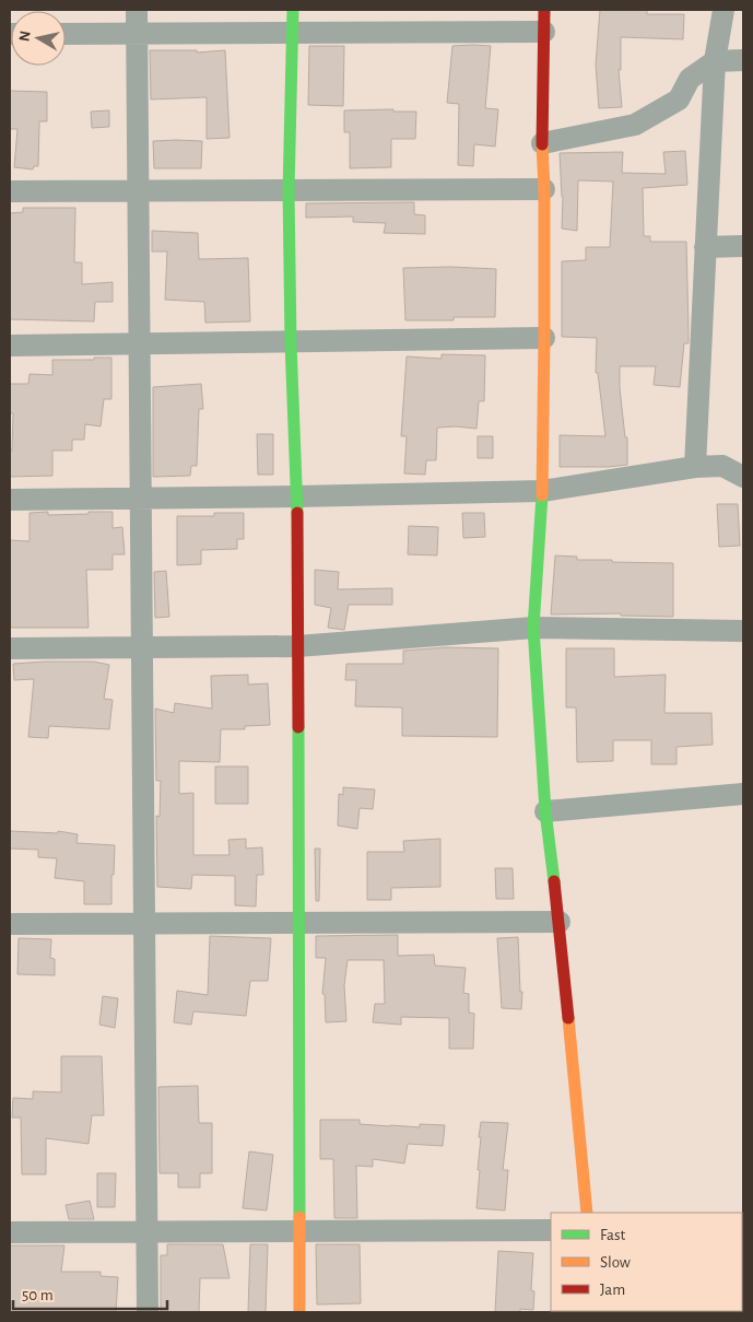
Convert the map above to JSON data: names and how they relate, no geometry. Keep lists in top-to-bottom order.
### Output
{
  "legend": ["Fast", "Slow", "Jam"],
  "scale_bar": "50 m",
  "north": "left"
}
